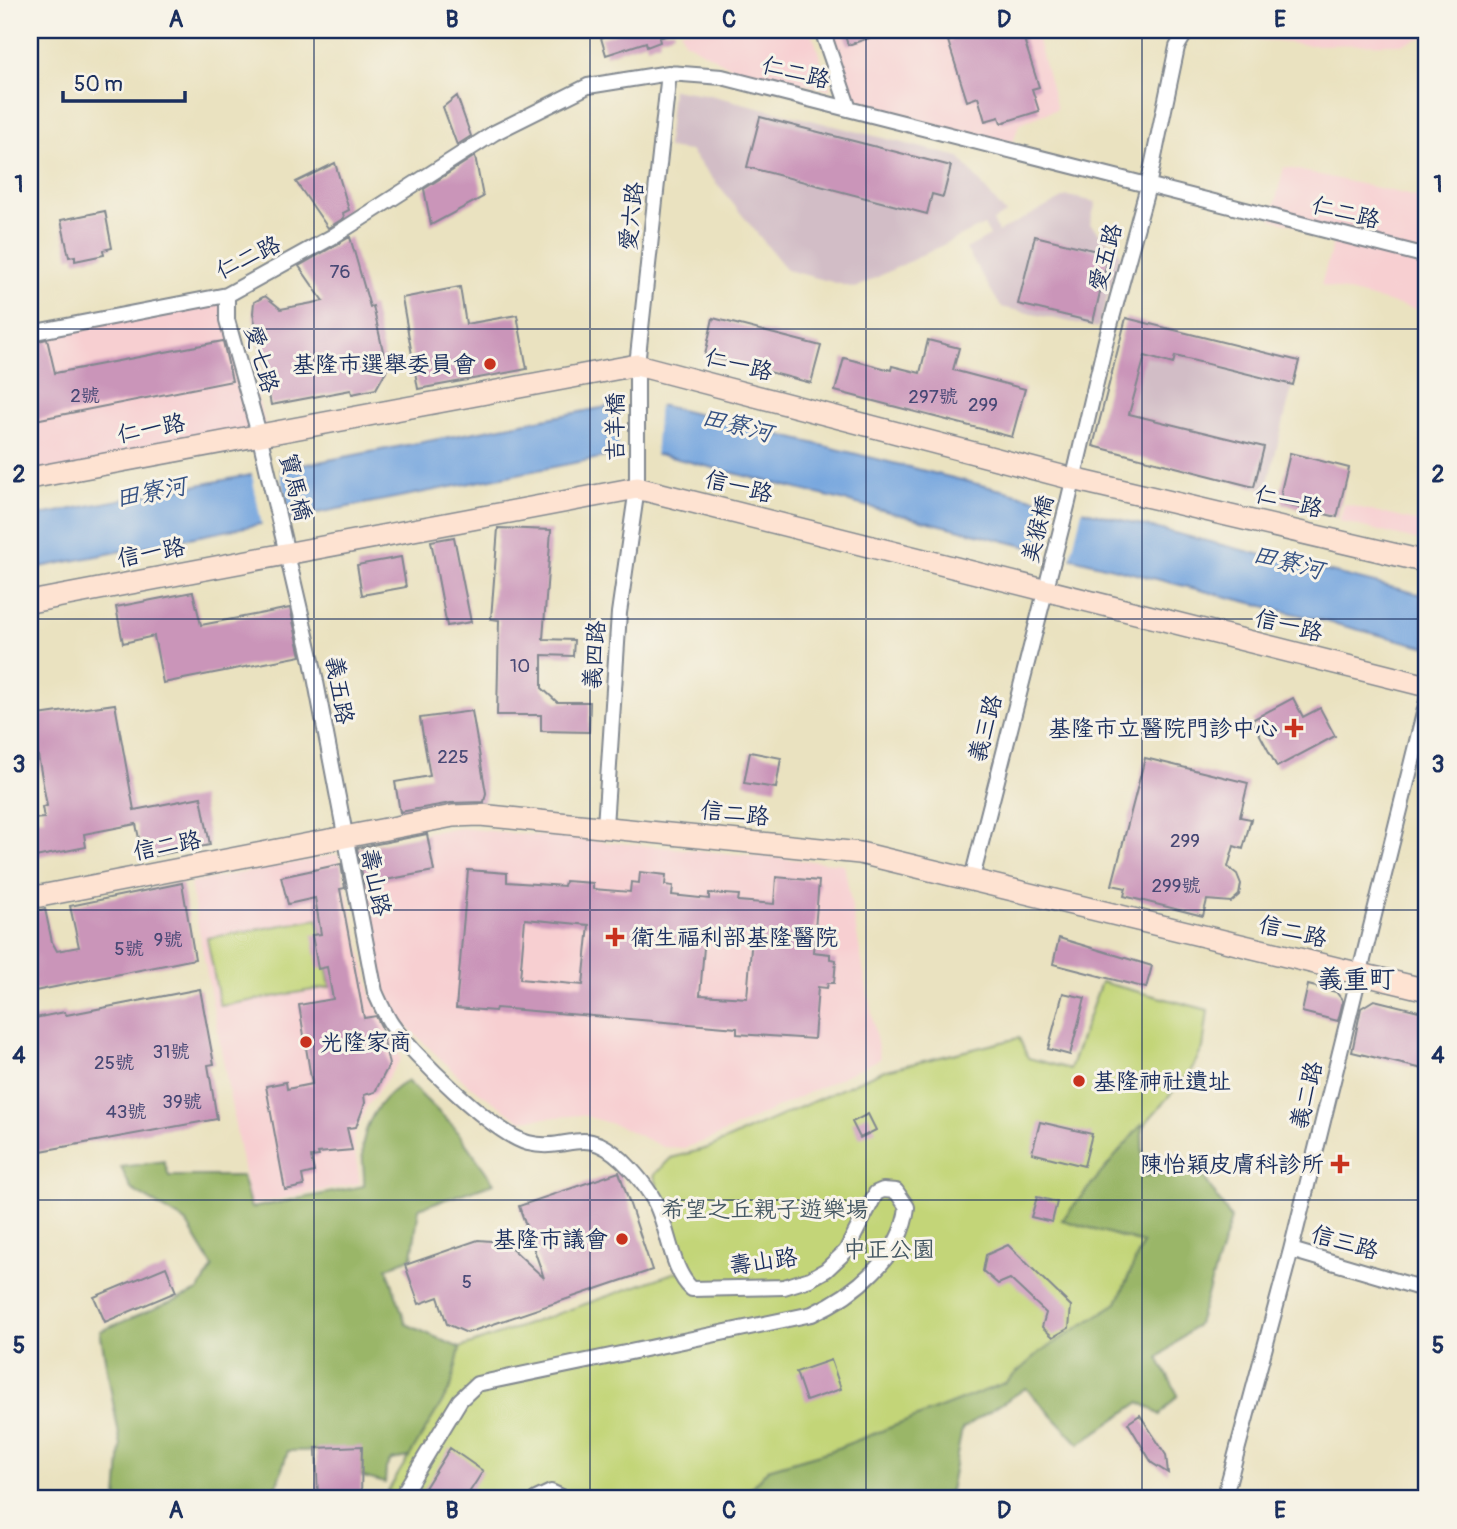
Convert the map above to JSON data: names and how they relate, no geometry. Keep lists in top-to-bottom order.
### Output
{
  "streets": {
    "street": [
      "仁二路",
      "愛六路",
      "愛五路",
      "愛七路",
      "仁一路",
      "吉羊橋",
      "信一路",
      "寶馬橋",
      "美猴橋",
      "義四路",
      "義五路",
      "義三路",
      "信二路",
      "壽山路",
      "義二路",
      "信三路"
    ]
  },
  "crossings": [
    ["仁二路", "愛六路"],
    ["仁二路", "愛五路"],
    ["仁二路", "愛七路"],
    ["愛六路", "仁一路"],
    ["愛六路", "吉羊橋"],
    ["愛五路", "仁一路"],
    ["愛五路", "美猴橋"],
    ["愛七路", "仁一路"],
    ["愛七路", "寶馬橋"],
    ["仁一路", "吉羊橋"],
    ["仁一路", "寶馬橋"],
    ["仁一路", "美猴橋"],
    ["吉羊橋", "信一路"],
    ["吉羊橋", "義四路"],
    ["信一路", "寶馬橋"],
    ["信一路", "美猴橋"],
    ["信一路", "義四路"],
    ["信一路", "義五路"],
    ["信一路", "義三路"],
    ["寶馬橋", "義五路"],
    ["美猴橋", "義三路"],
    ["義四路", "信二路"],
    ["義五路", "信二路"],
    ["義五路", "壽山路"],
    ["義三路", "信二路"],
    ["信二路", "壽山路"],
    ["信二路", "義二路"],
    ["義二路", "信三路"]
  ],
  "districts": ["義重町"],
  "water": ["田寮河"],
  "parks": ["希望之丘親子遊樂場", "中正公園"],
  "places": {
    "other": [
      "基隆市選舉委員會",
      "光隆家商",
      "基隆神社遺址",
      "基隆市議會"
    ],
    "health": ["基隆市立醫院門診中心", "衛生福利部基隆醫院", "陳怡穎皮膚科診所"]
  },
  "house_numbers": [
    "76",
    "2號",
    "297號",
    "299",
    "10",
    "225",
    "299",
    "299號",
    "9號",
    "5號",
    "31號",
    "25號",
    "39號",
    "43號",
    "5"
  ],
  "scale_bar": "50 m",
  "grid": {
    "columns": [
      "A",
      "B",
      "C",
      "D",
      "E"
    ],
    "rows": [
      "1",
      "2",
      "3",
      "4",
      "5"
    ]
  }
}
